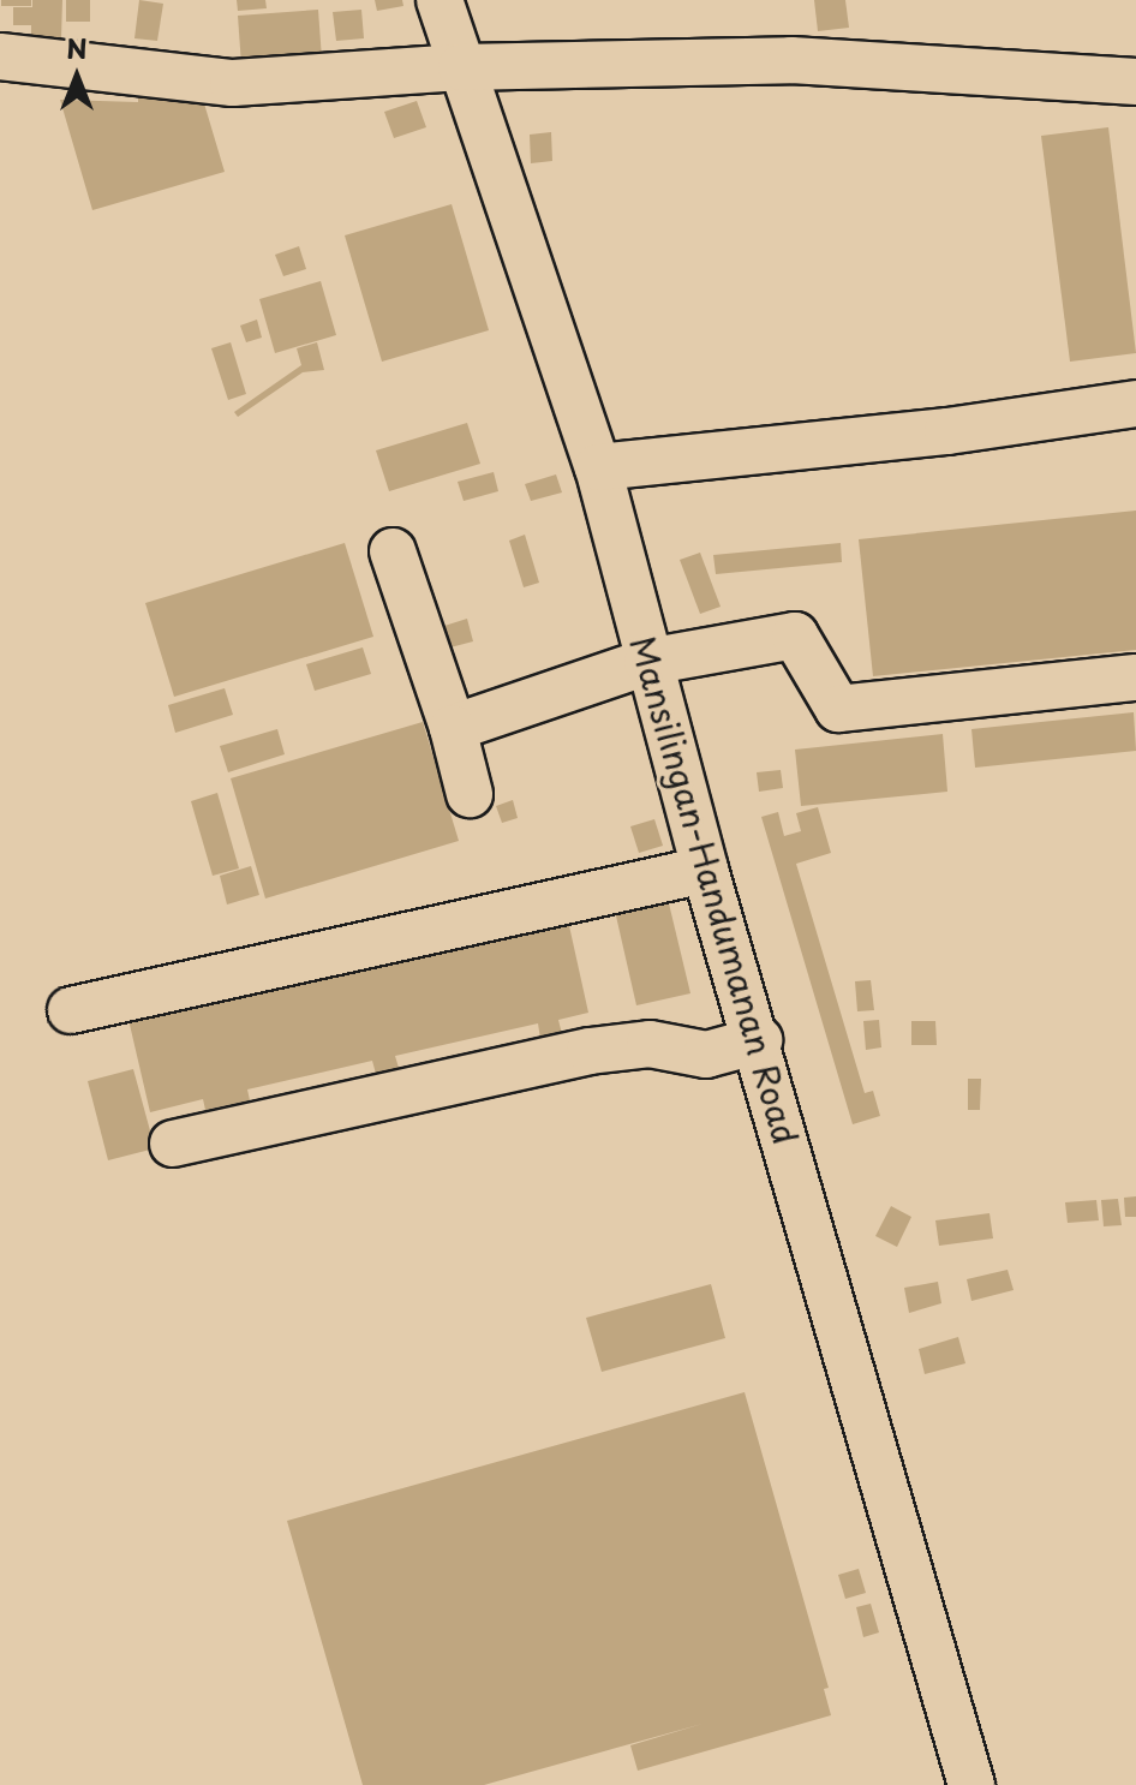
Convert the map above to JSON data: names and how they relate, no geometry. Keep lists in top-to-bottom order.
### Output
{
  "streets": {
    "street": ["Mansilingan-Handumanan Road"]
  },
  "north": "top"
}
